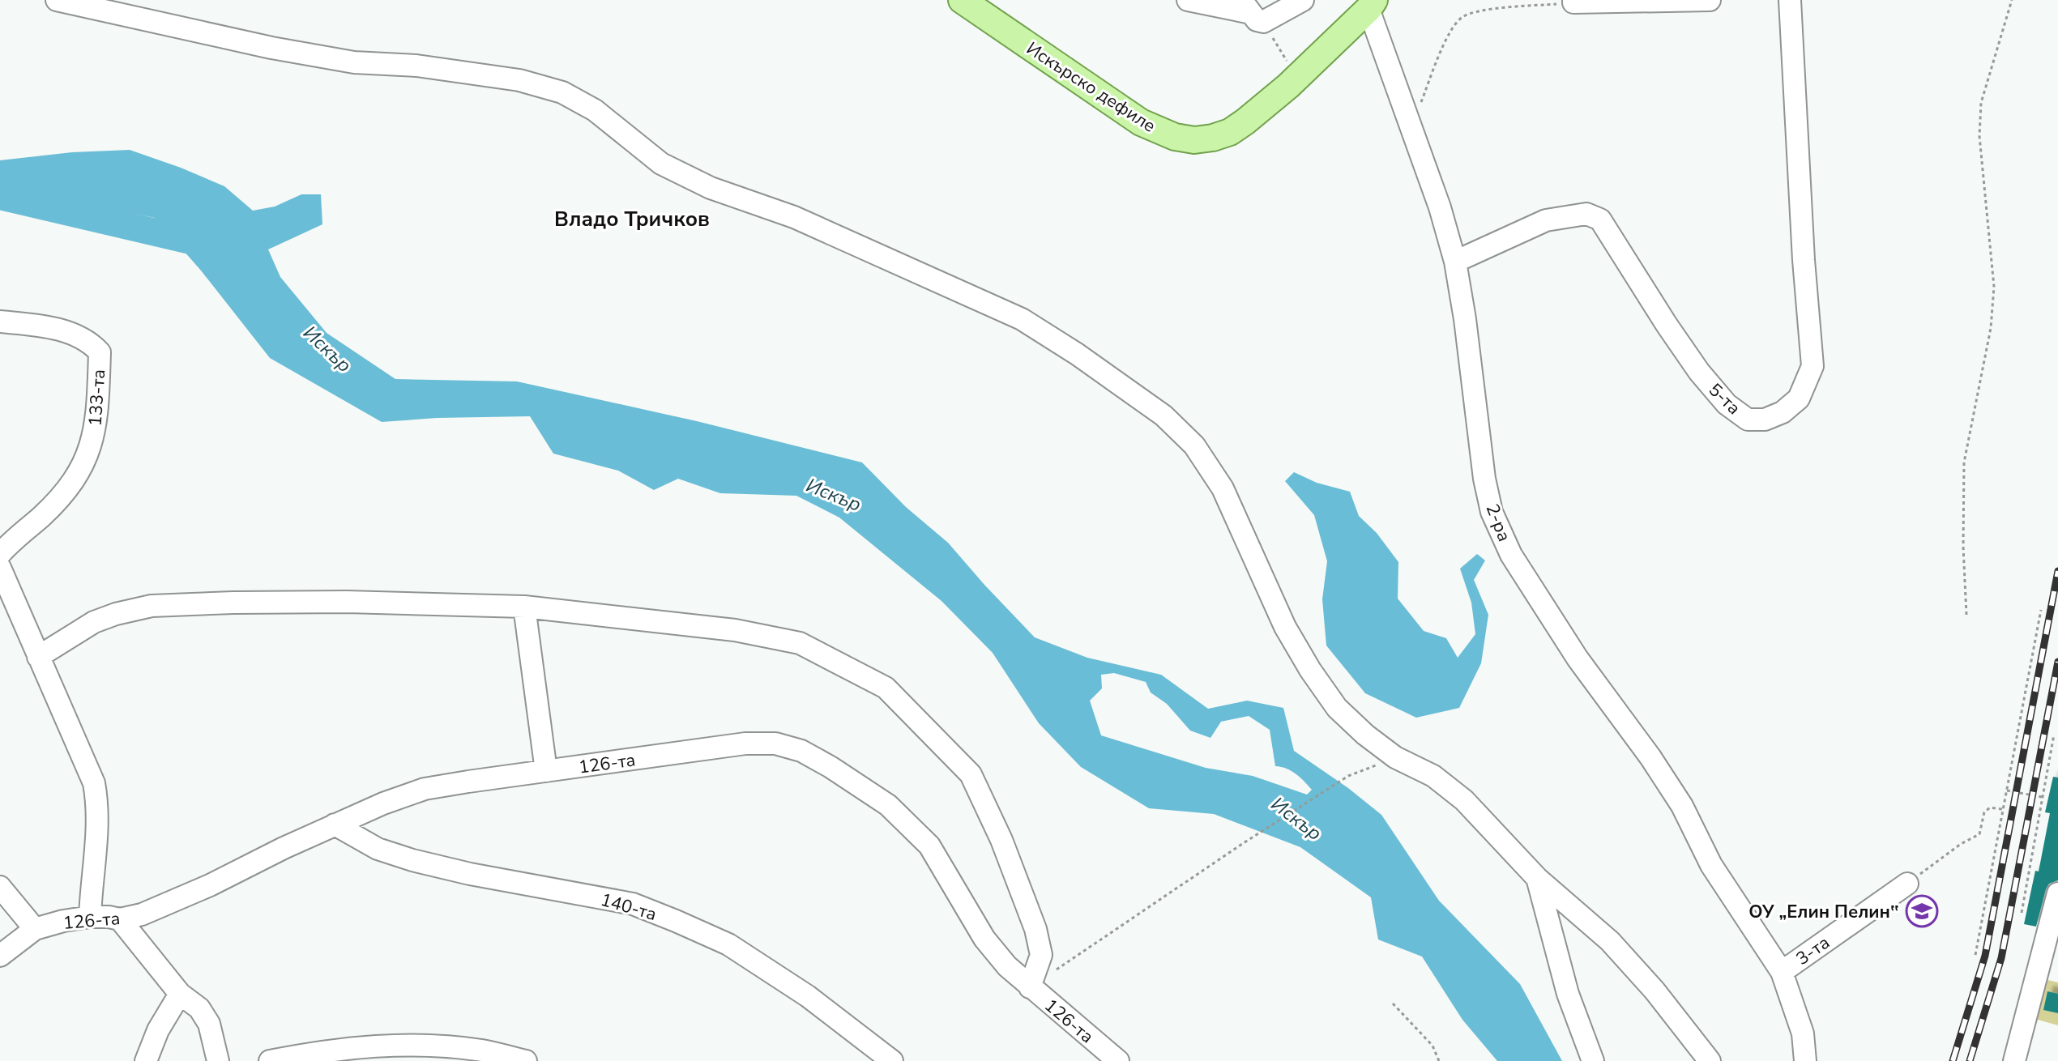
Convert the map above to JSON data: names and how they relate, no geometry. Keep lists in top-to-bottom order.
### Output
{
  "streets": {
    "main road": ["Искърско дефиле"],
    "street": [
      "133-та",
      "5-та",
      "2-ра",
      "126-та",
      "140-та",
      "3-та"
    ]
  },
  "crossings": [
    ["Искърско дефиле", "2-ра"],
    ["5-та", "2-ра"],
    ["2-ра", "3-та"],
    ["126-та", "140-та"]
  ],
  "districts": ["Владо Тричков"],
  "water": ["Искър"],
  "places": {
    "school or university": ["ОУ „Елин Пелин‟"]
  }
}
